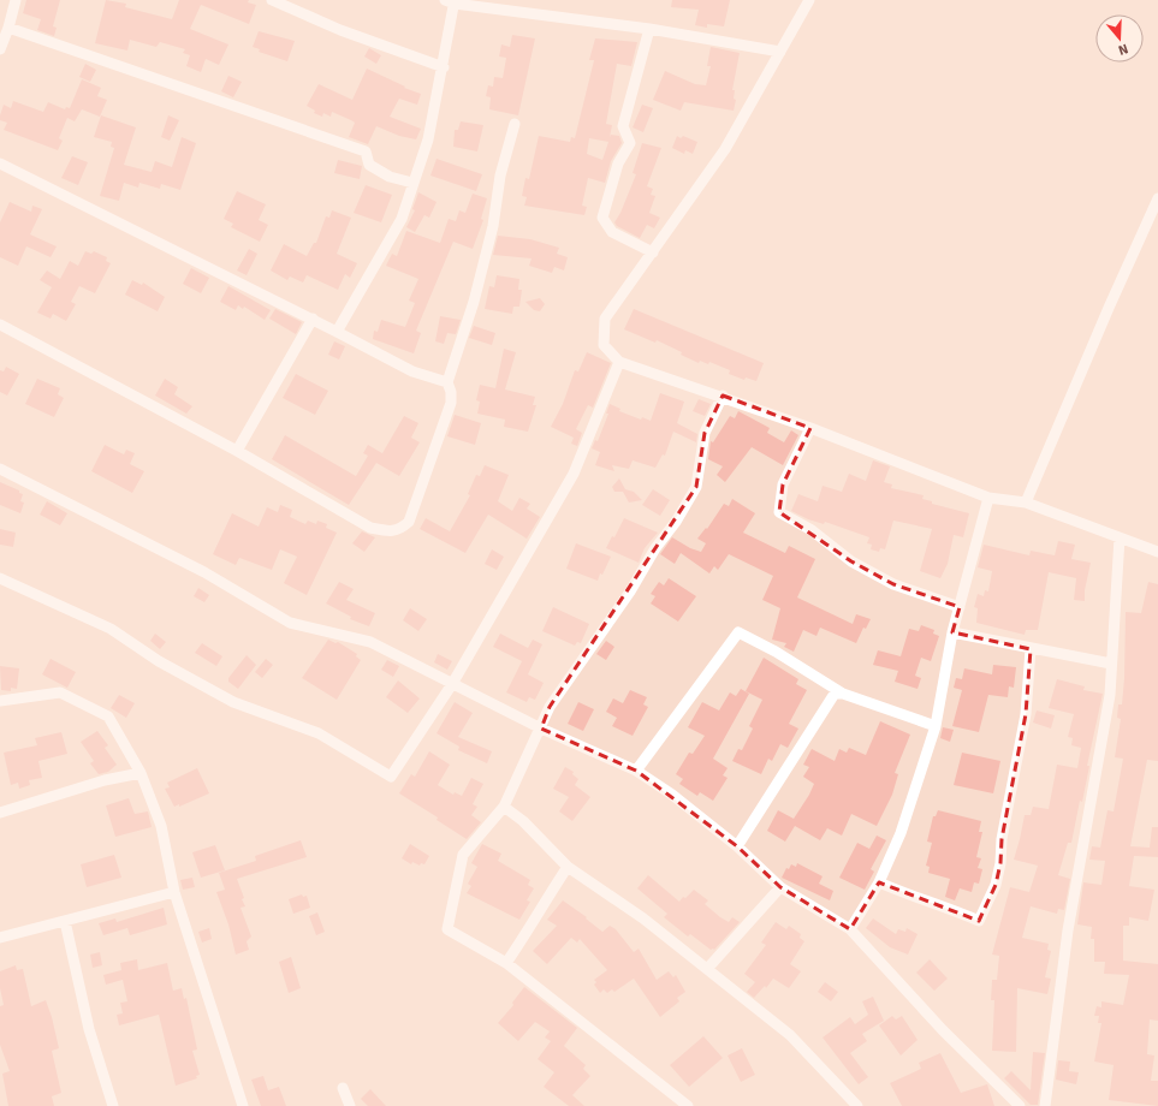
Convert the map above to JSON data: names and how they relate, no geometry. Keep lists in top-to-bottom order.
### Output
{
  "north": "bottom"
}
